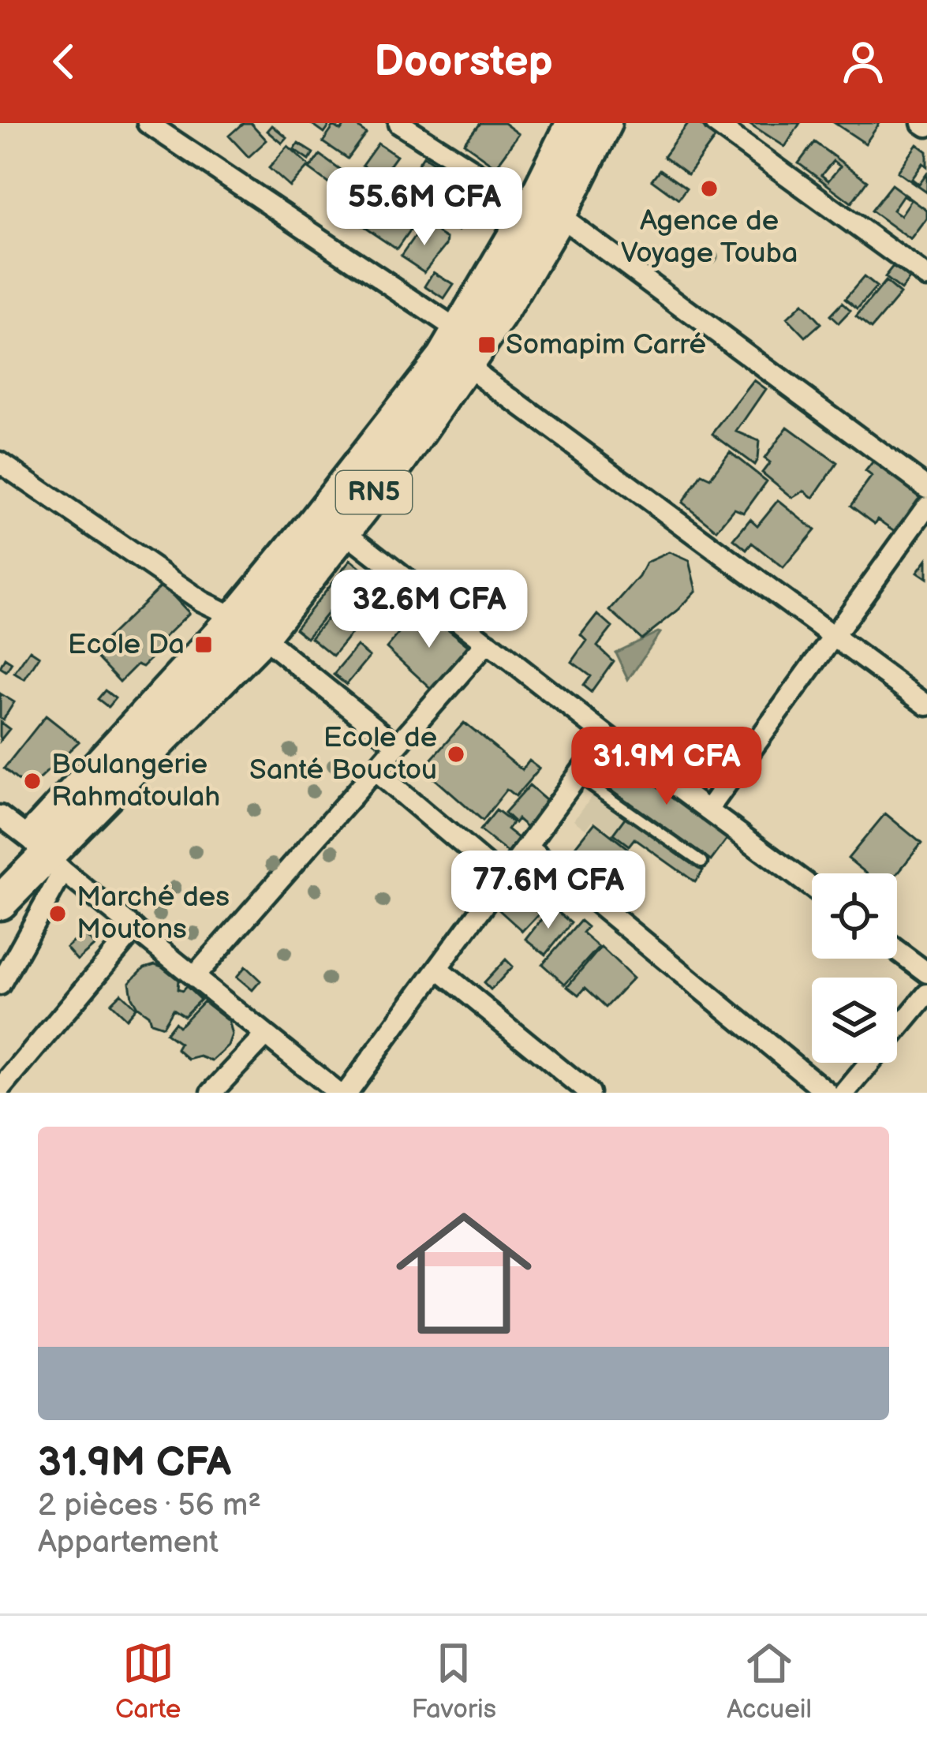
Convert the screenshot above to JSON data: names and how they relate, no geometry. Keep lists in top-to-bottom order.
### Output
{
  "streets": {
    "highway": ["RN5"]
  },
  "places": {
    "other": [
      "Agence de Voyage Touba",
      "Ecole de Santé Bouctou",
      "Boulangerie Rahmatoulah",
      "Marché des Moutons"
    ],
    "transit": ["Somapim Carré", "Ecole Da"]
  },
  "page": {
    "header": "Doorstep",
    "price": [
      "55.6M CFA",
      "32.6M CFA",
      "31.9M CFA",
      "77.6M CFA"
    ],
    "list": [
      {
        "name": "31.9M CFA",
        "note": "2 pièces · 56 m² · Appartement"
      }
    ],
    "tabs": ["Carte", "Favoris", "Accueil"]
  }
}
